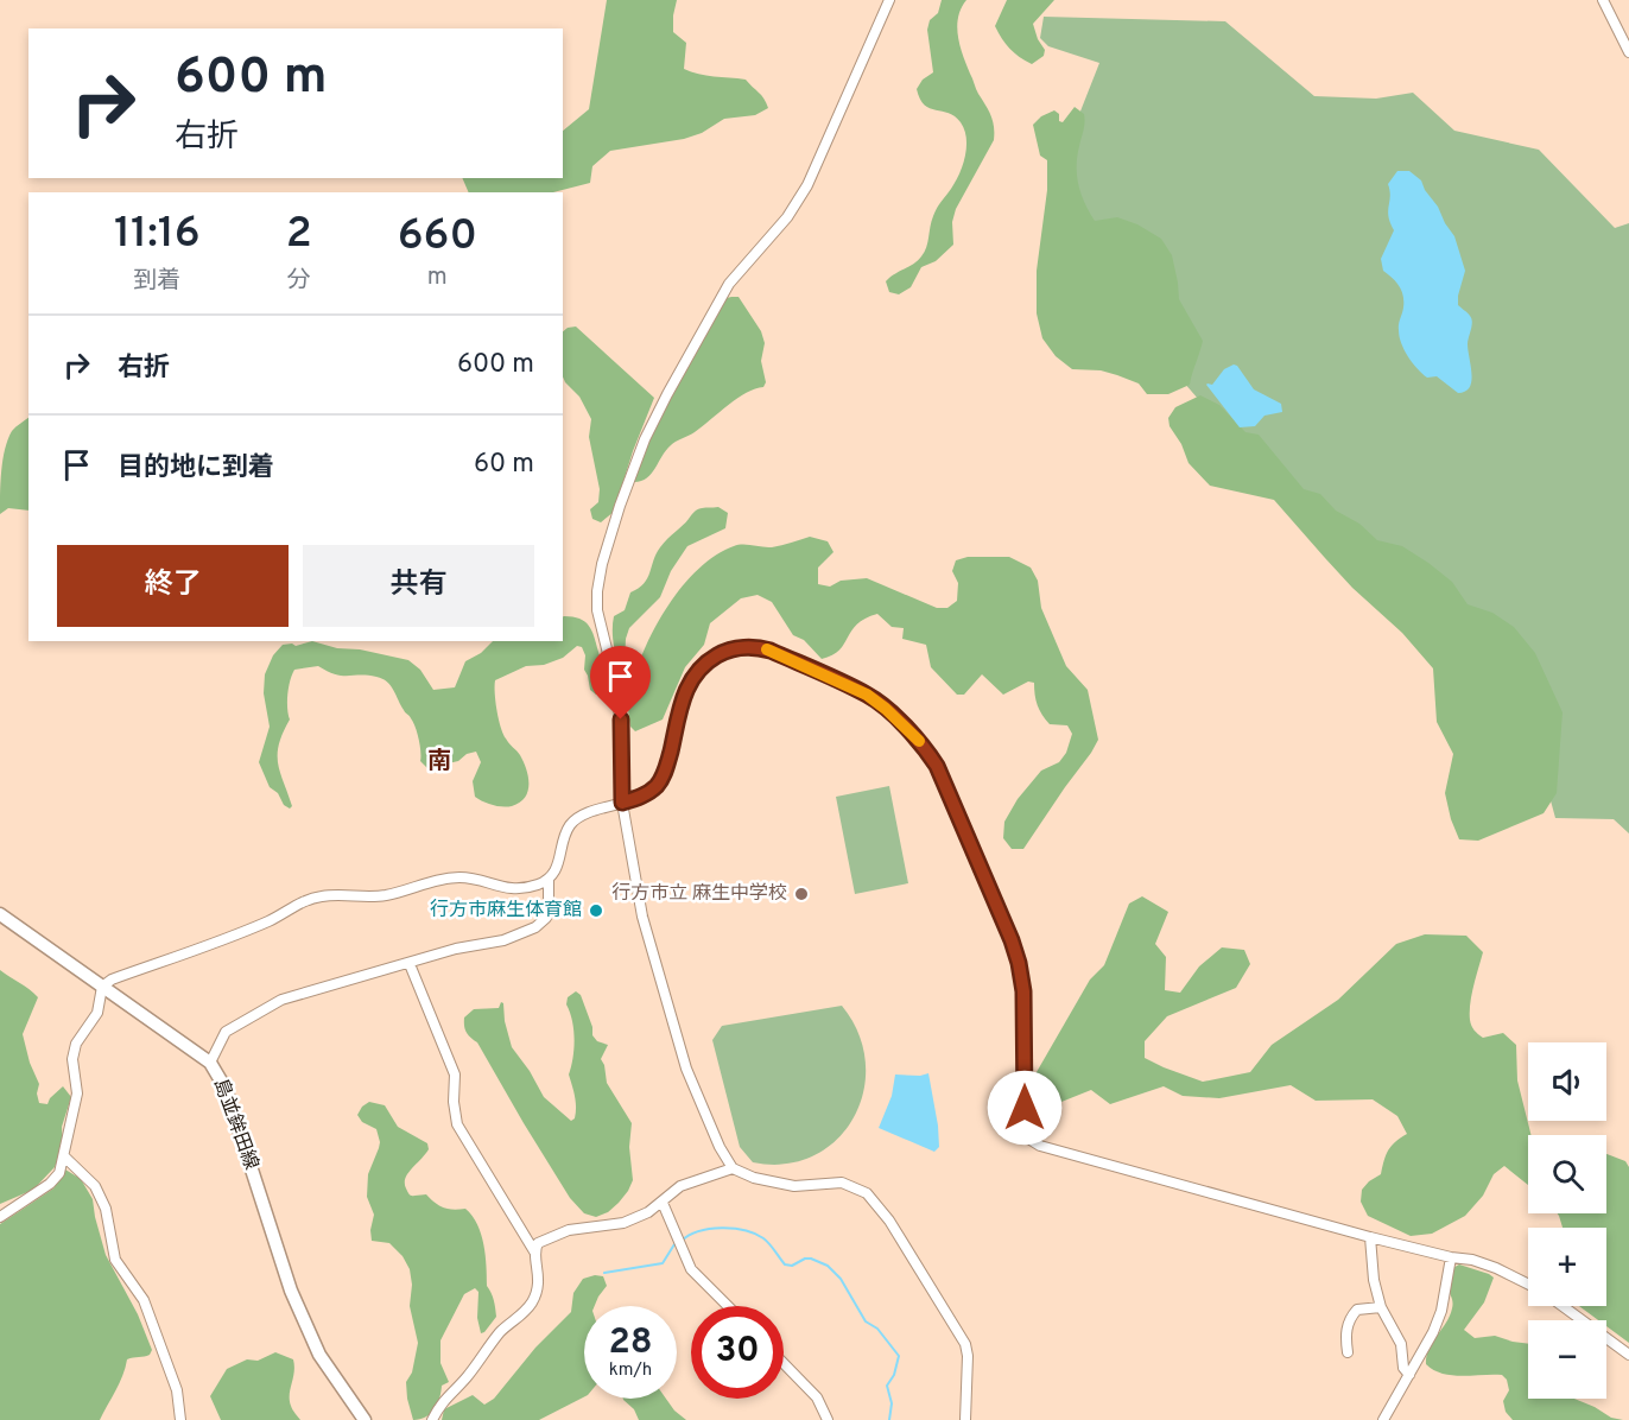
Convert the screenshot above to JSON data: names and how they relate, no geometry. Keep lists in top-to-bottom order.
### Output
{
  "streets": {
    "main road": ["島並鉾田線"]
  },
  "districts": ["南"],
  "places": ["行方市立 麻生中学校", "行方市麻生体育館"],
  "page": {
    "turn": ["600 m", "右折"],
    "eta": [
      "11:16",
      "到着",
      "2",
      "分",
      "660",
      "m"
    ],
    "list": [
      {
        "name": "右折",
        "value": "600 m"
      },
      {
        "name": "目的地に到着",
        "value": "60 m"
      }
    ],
    "buttons": ["終了", "共有"],
    "map_buttons": ["+", "−"],
    "speed": "28 km/h",
    "limit": "30"
  }
}
